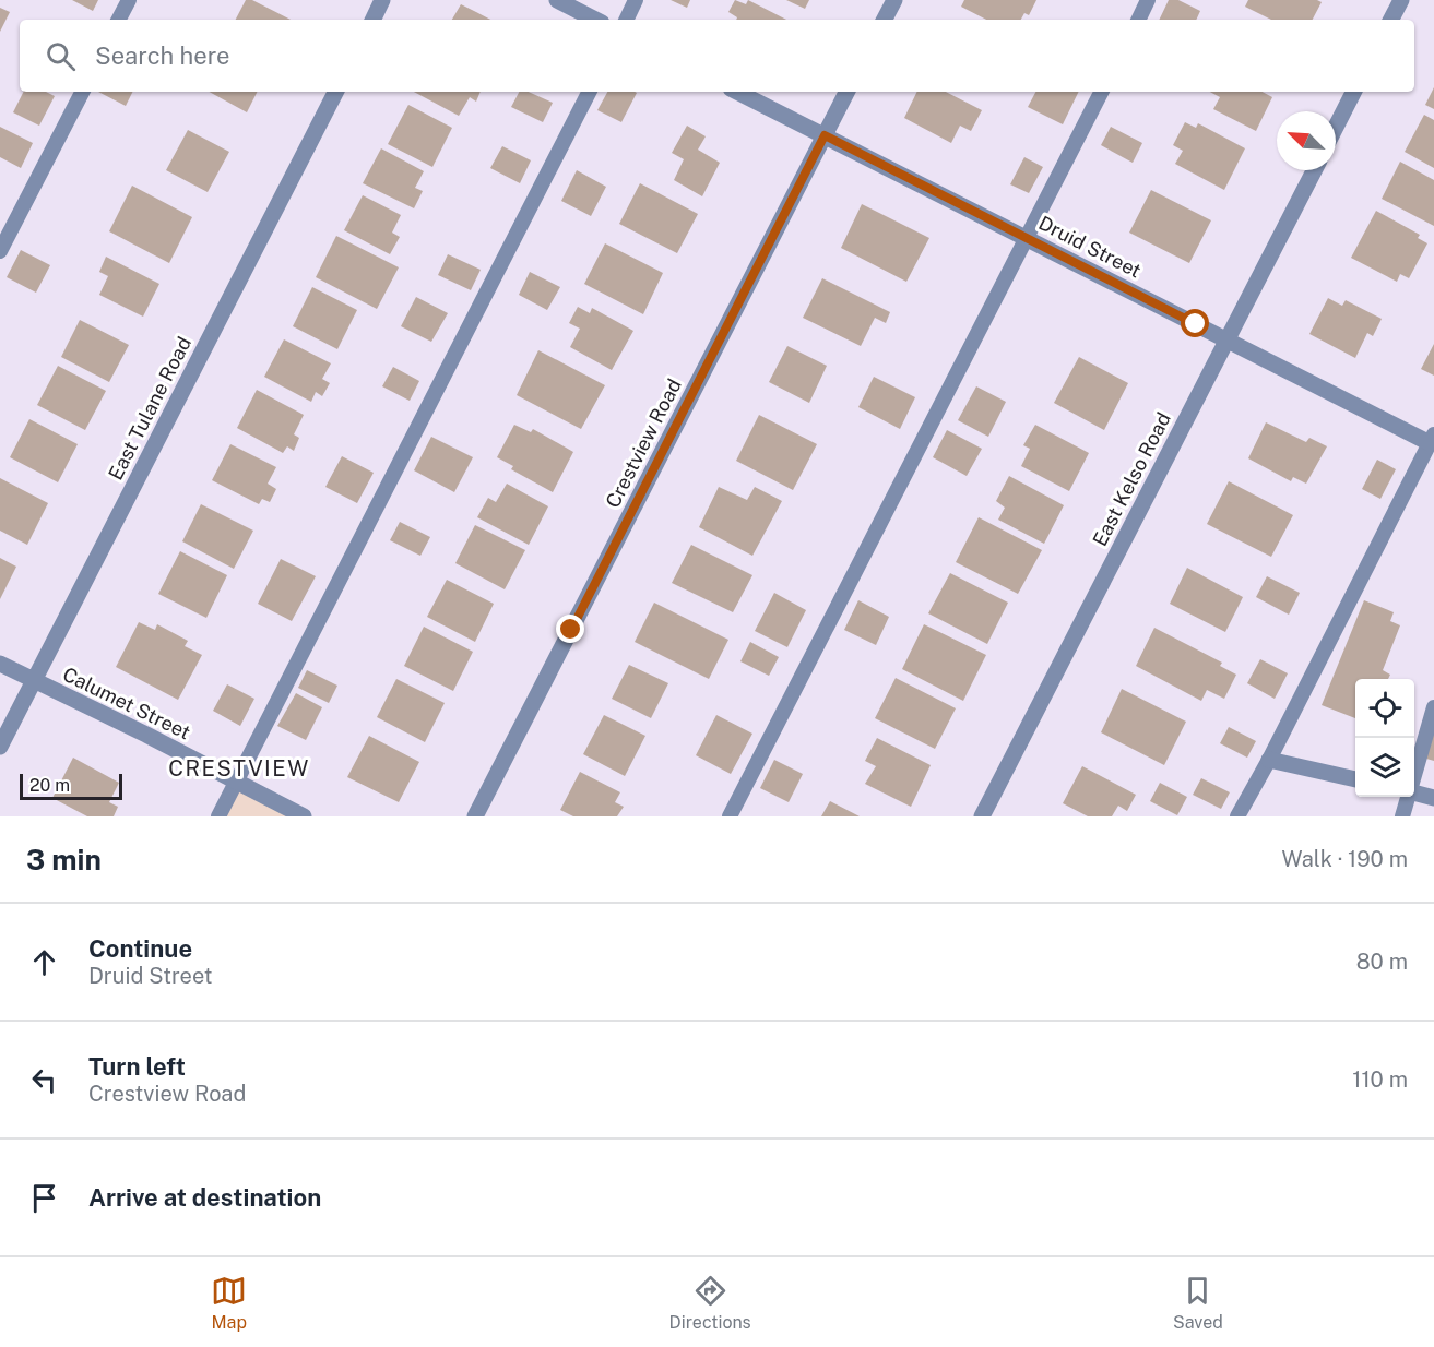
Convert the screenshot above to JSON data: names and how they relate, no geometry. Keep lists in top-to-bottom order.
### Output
{
  "streets": {
    "street": [
      "Druid Street",
      "East Tulane Road",
      "Crestview Road",
      "East Kelso Road",
      "Calumet Street"
    ]
  },
  "crossings": [
    ["Druid Street", "Crestview Road"],
    ["Druid Street", "East Kelso Road"],
    ["East Tulane Road", "Calumet Street"]
  ],
  "districts": ["CRESTVIEW"],
  "scale_bar": "20 m",
  "north": "top left",
  "page": {
    "search": "Search here",
    "scale": "20 m",
    "heading": ["3 min", "Walk · 190 m"],
    "list": [
      ["Continue", "Druid Street", "80 m"],
      ["Turn left", "Crestview Road", "110 m"],
      "Arrive at destination"
    ],
    "nav": ["Map", "Directions", "Saved"]
  }
}
